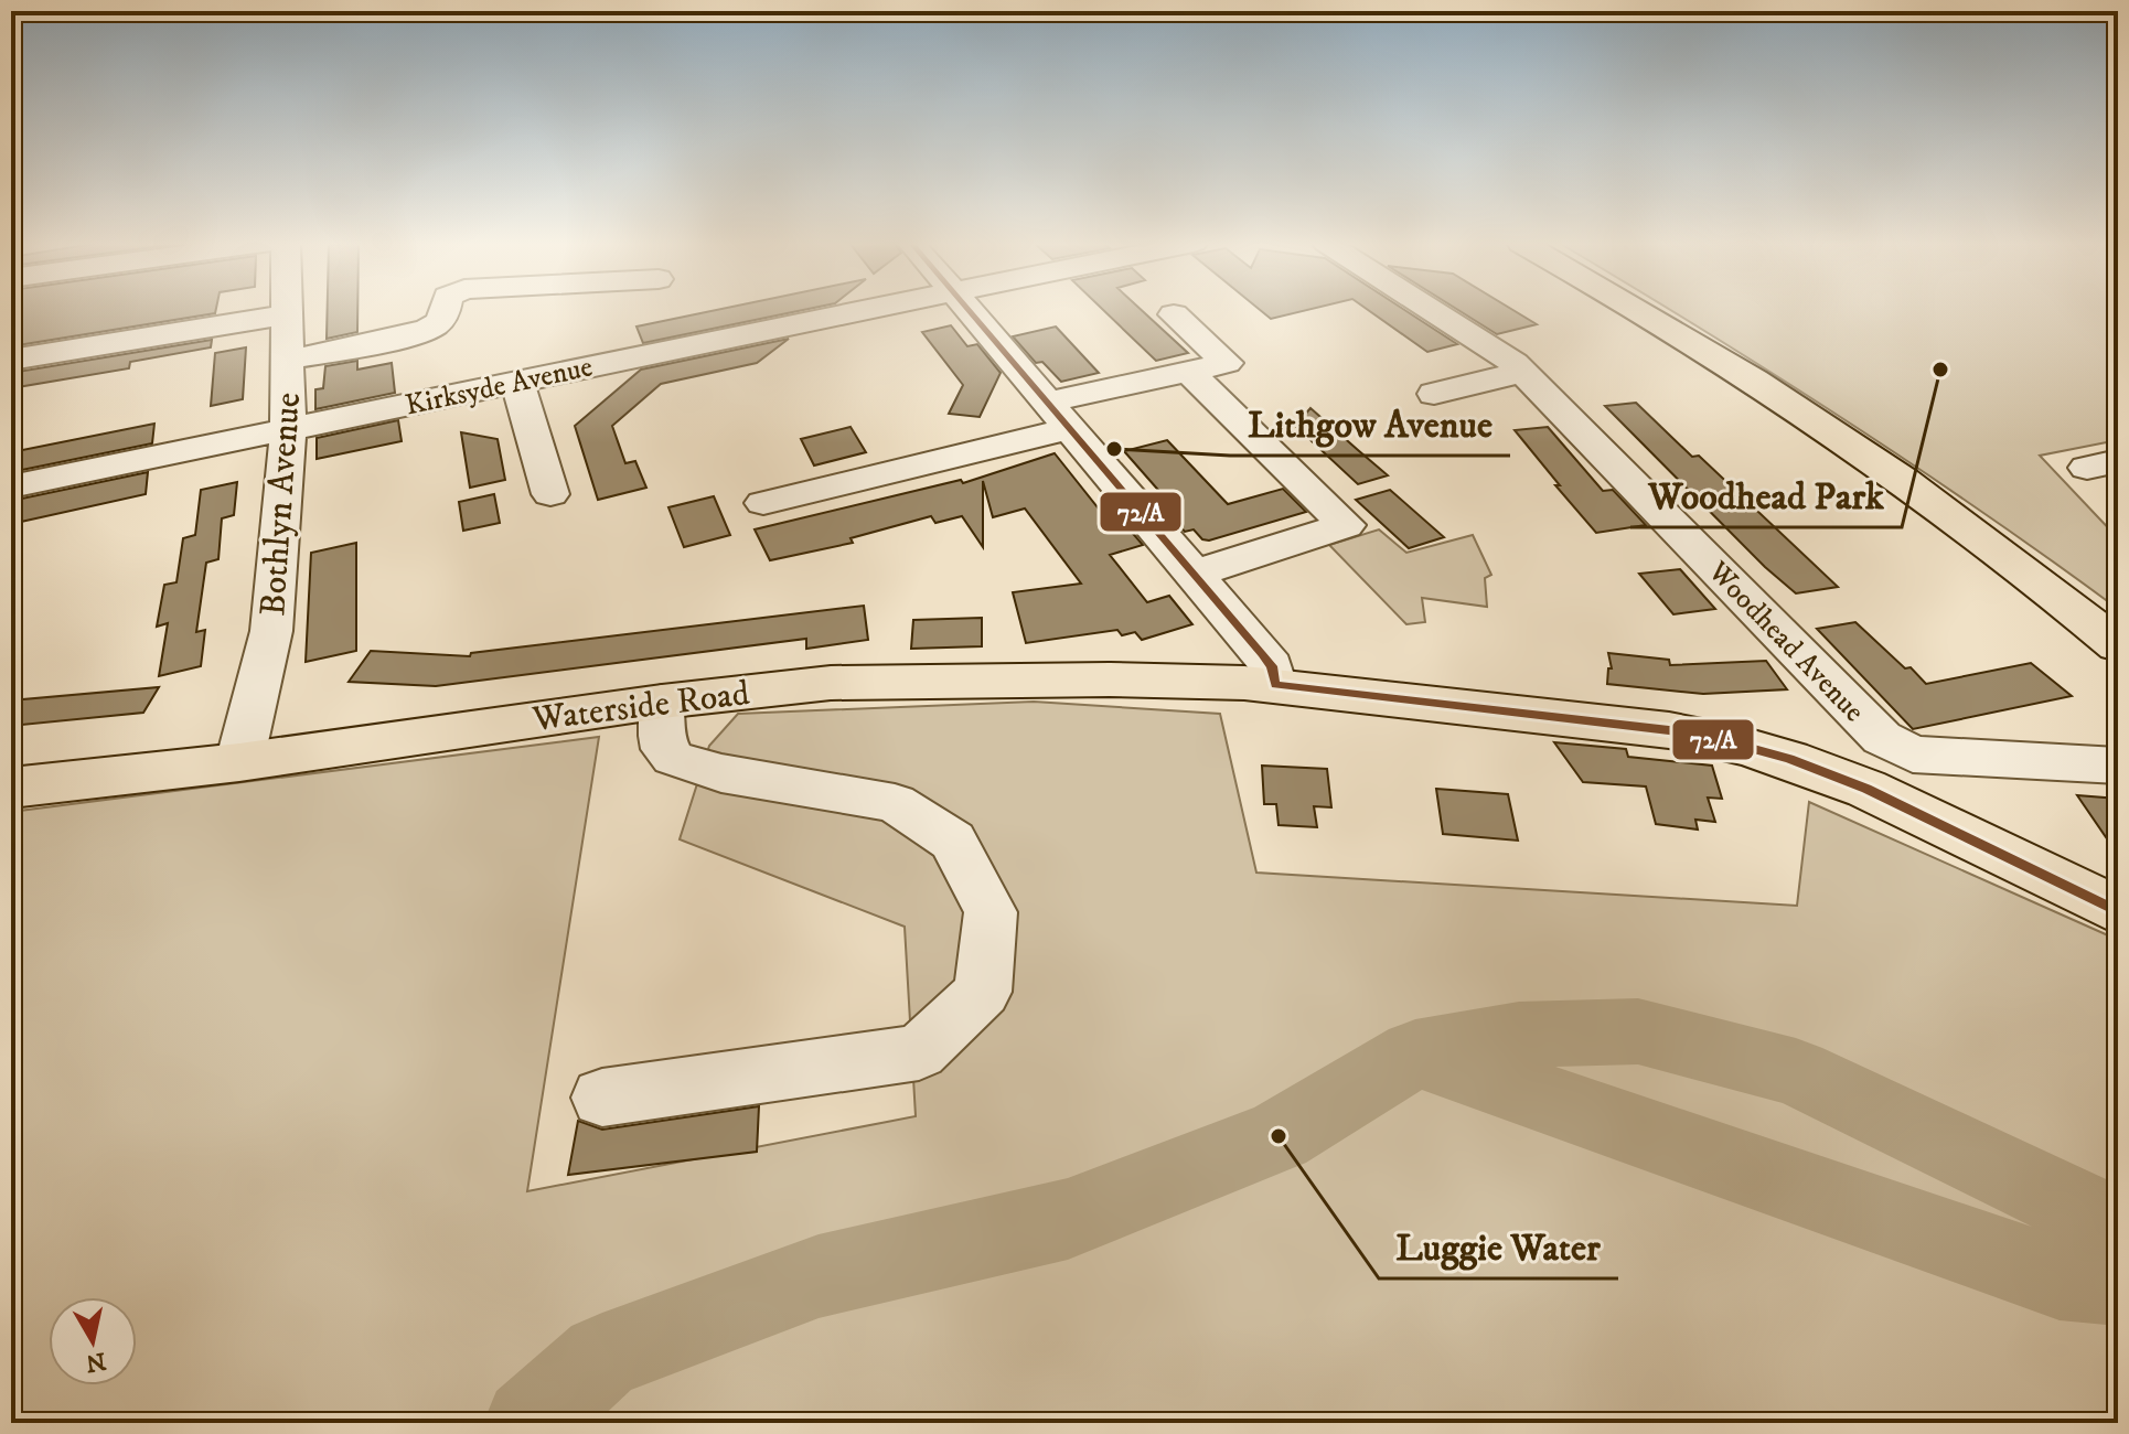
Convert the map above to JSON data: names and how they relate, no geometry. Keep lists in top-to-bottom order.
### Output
{
  "streets": {
    "main road": ["Waterside Road"],
    "street": ["Kirksyde Avenue", "Bothlyn Avenue", "Woodhead Avenue"]
  },
  "crossings": [
    ["Kirksyde Avenue", "Bothlyn Avenue"],
    ["Bothlyn Avenue", "Waterside Road"]
  ],
  "places": ["Woodhead Park", "Lithgow Avenue", "Luggie Water"],
  "lines": ["transit line 72/A"],
  "north": "bottom"
}
